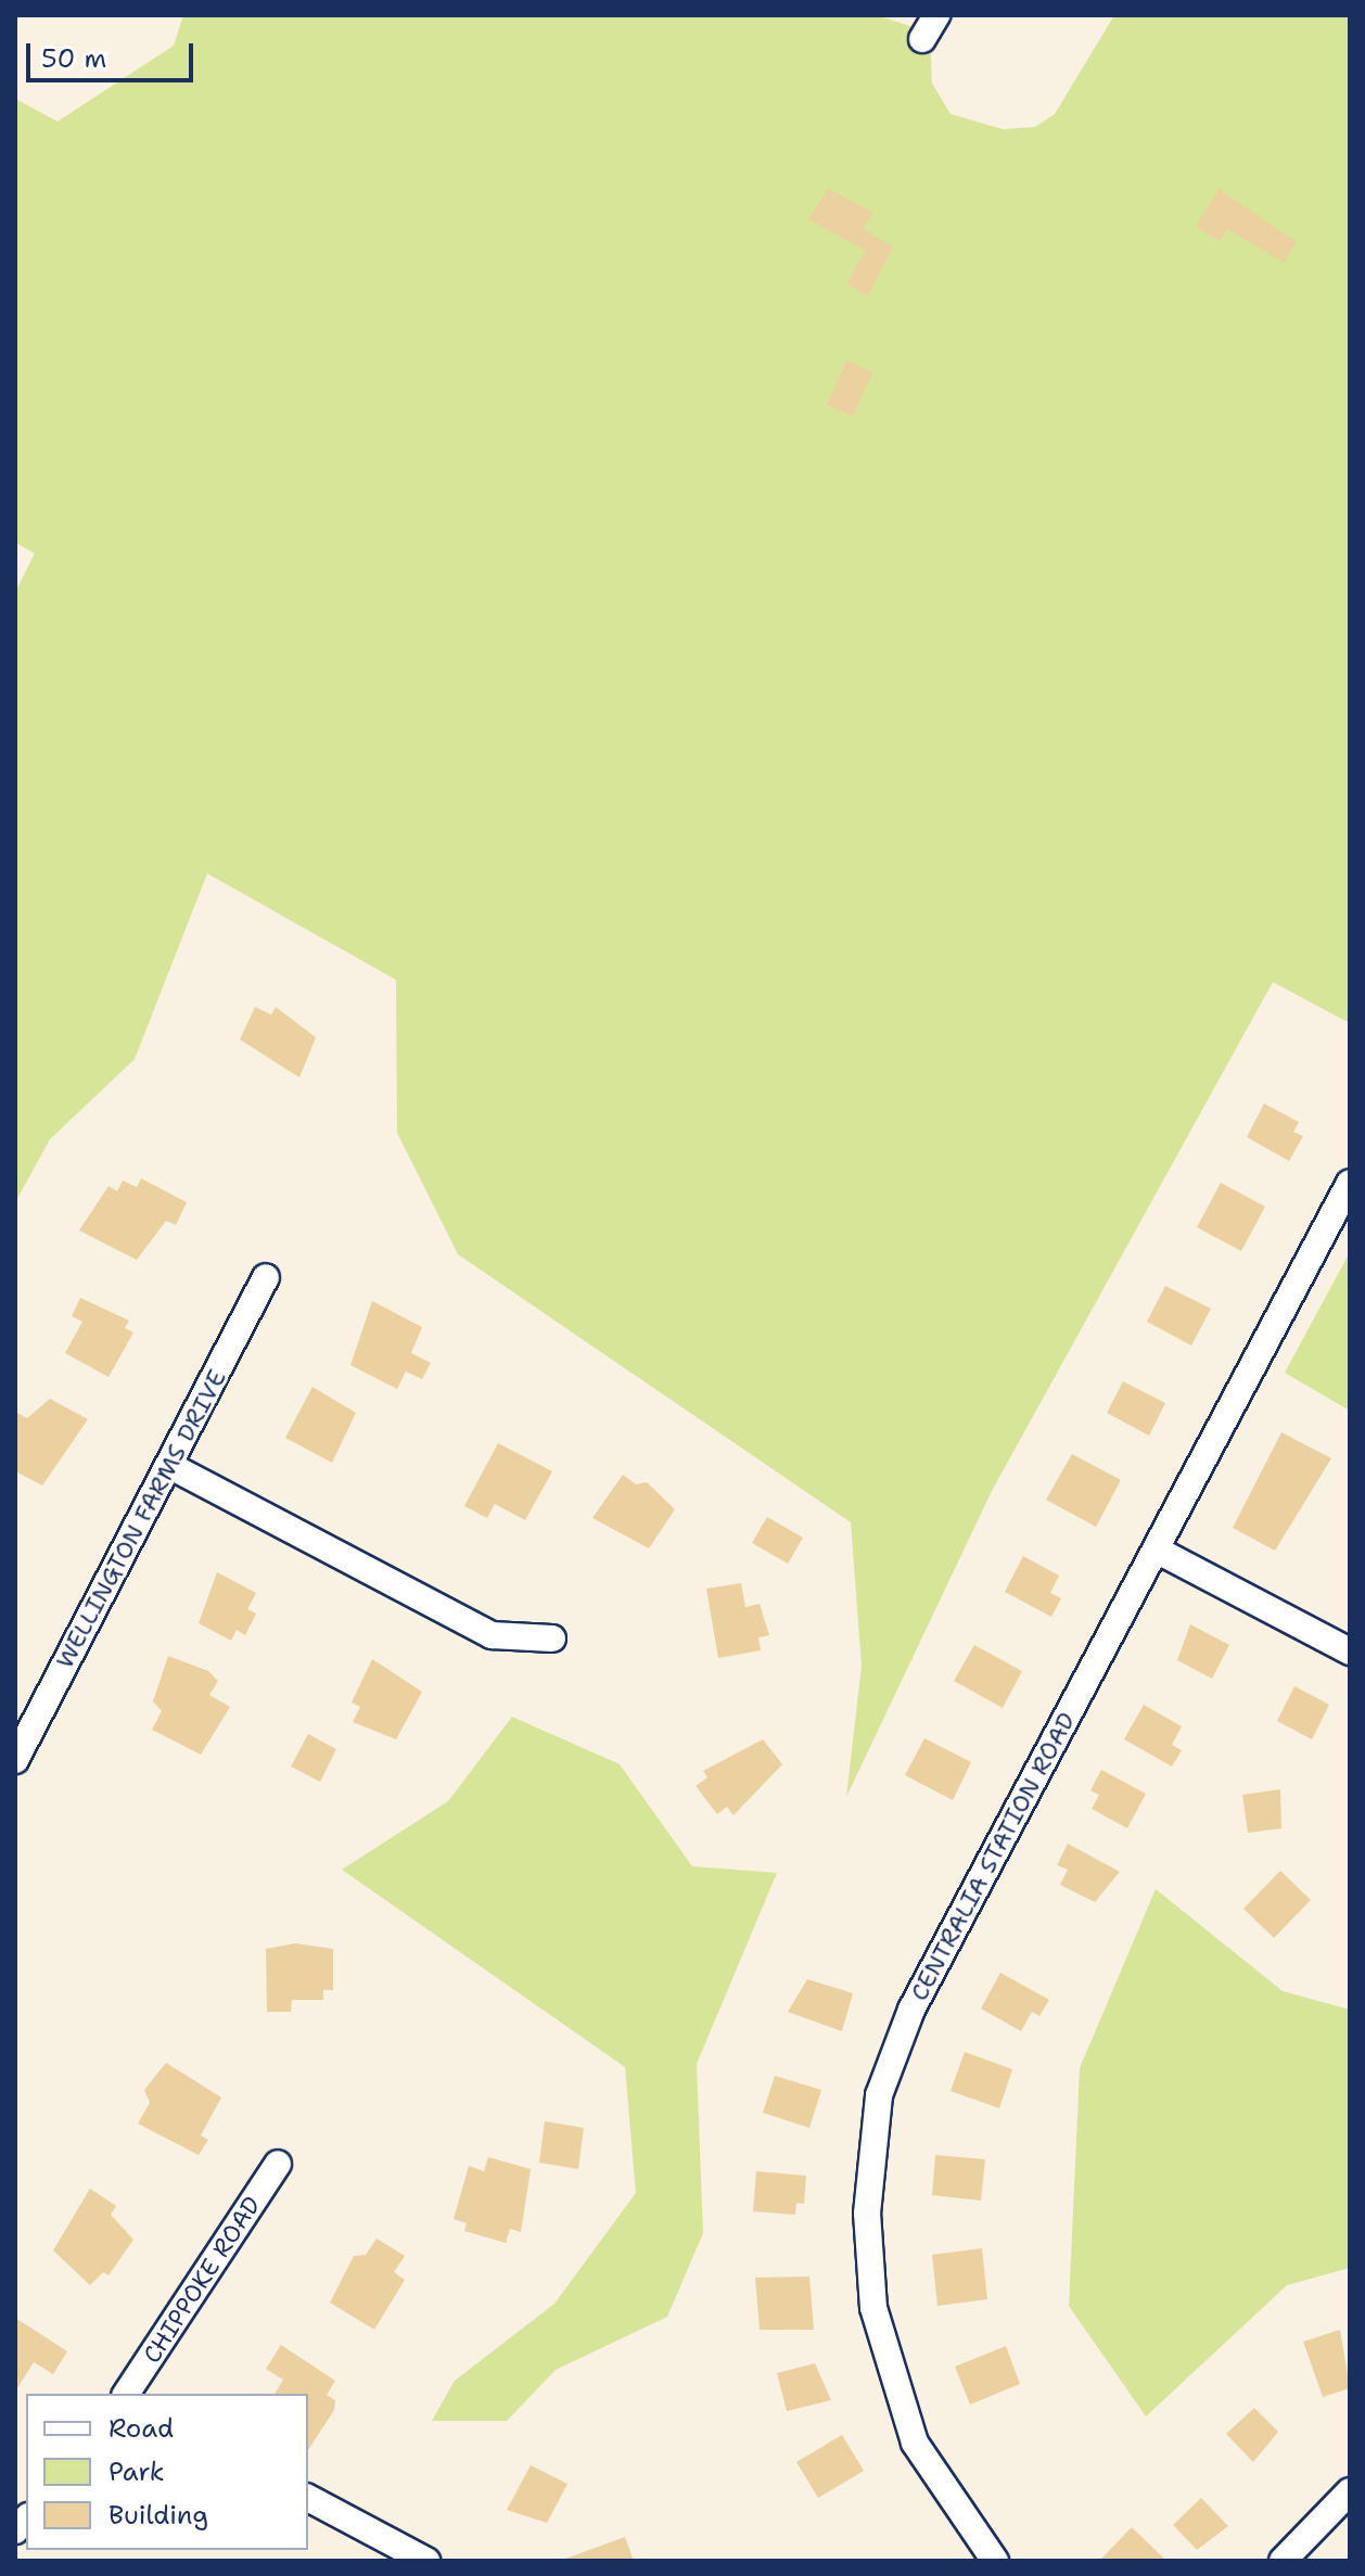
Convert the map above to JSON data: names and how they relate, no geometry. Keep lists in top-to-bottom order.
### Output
{
  "streets": {
    "street": ["WELLINGTON FARMS DRIVE", "CENTRALIA STATION ROAD", "CHIPPOKE ROAD"]
  },
  "legend": ["Road", "Park", "Building"],
  "scale_bar": "50 m"
}
